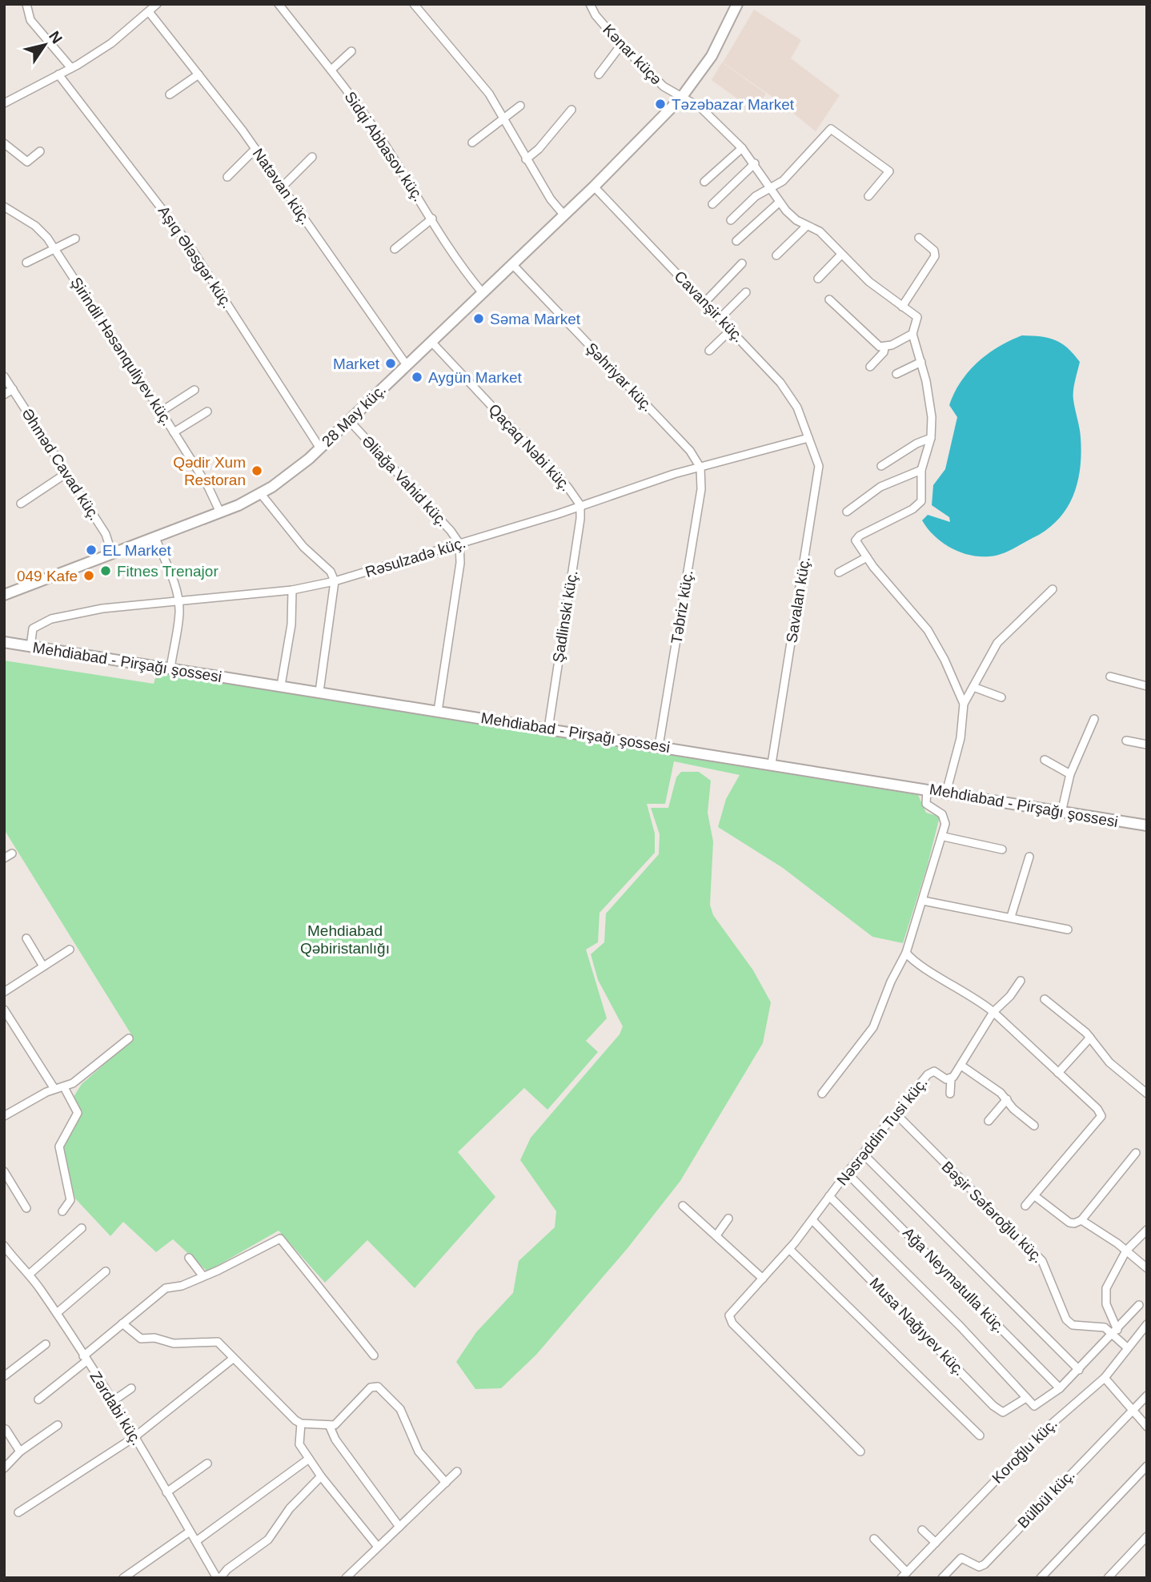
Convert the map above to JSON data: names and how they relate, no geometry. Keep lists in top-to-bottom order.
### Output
{
  "streets": {
    "main road": ["28 May küç.", "Mehdiabad - Pirşağı şossesi"],
    "street": [
      "Kənar küçə",
      "Sidqi Abbasov küç.",
      "Natəvan küç.",
      "Aşıq Ələsgər küç.",
      "Cavanşir küç.",
      "Şirindil Həsənquliyev küç.",
      "Şəhriyar küç.",
      "Qaçaq Nəbi küç.",
      "Əhməd Cavad küç.",
      "Əliağa Vahid küç.",
      "Rəsulzadə küç.",
      "Savalan küç.",
      "Təbriz küç.",
      "Şadlinski küç.",
      "Nəsrəddin Tusi küç.",
      "Bəşir Səfəroğlu küç.",
      "Ağa Neymətulla küç.",
      "Musa Nağıyev küç.",
      "Zərdabi küç.",
      "Koroğlu küç.",
      "Bülbül küç."
    ]
  },
  "crossings": [
    ["Kənar küçə", "28 May küç."],
    ["Sidqi Abbasov küç.", "28 May küç."],
    ["Natəvan küç.", "28 May küç."],
    ["Aşıq Ələsgər küç.", "28 May küç."],
    ["Cavanşir küç.", "28 May küç."],
    ["Cavanşir küç.", "Rəsulzadə küç."],
    ["Cavanşir küç.", "Savalan küç."],
    ["Şirindil Həsənquliyev küç.", "28 May küç."],
    ["Şəhriyar küç.", "28 May küç."],
    ["Şəhriyar küç.", "Rəsulzadə küç."],
    ["Şəhriyar küç.", "Təbriz küç."],
    ["28 May küç.", "Qaçaq Nəbi küç."],
    ["28 May küç.", "Əhməd Cavad küç."],
    ["28 May küç.", "Əliağa Vahid küç."],
    ["Qaçaq Nəbi küç.", "Rəsulzadə küç."],
    ["Qaçaq Nəbi küç.", "Şadlinski küç."],
    ["Əliağa Vahid küç.", "Rəsulzadə küç."],
    ["Rəsulzadə küç.", "Savalan küç."],
    ["Rəsulzadə küç.", "Təbriz küç."],
    ["Rəsulzadə küç.", "Şadlinski küç."],
    ["Rəsulzadə küç.", "Mehdiabad - Pirşağı şossesi"],
    ["Savalan küç.", "Mehdiabad - Pirşağı şossesi"],
    ["Təbriz küç.", "Mehdiabad - Pirşağı şossesi"],
    ["Şadlinski küç.", "Mehdiabad - Pirşağı şossesi"],
    ["Nəsrəddin Tusi küç.", "Bəşir Səfəroğlu küç."],
    ["Nəsrəddin Tusi küç.", "Ağa Neymətulla küç."],
    ["Nəsrəddin Tusi küç.", "Musa Nağıyev küç."]
  ],
  "parks": ["Mehdiabad Qəbiristanlığı"],
  "places": [
    "Təzəbazar Market",
    "Səma Market",
    "Market",
    "Aygün Market",
    "Qədir Xum Restoran",
    "EL Market",
    "Fitnes Trenajor",
    "049 Kafe"
  ],
  "north": "top right"
}
